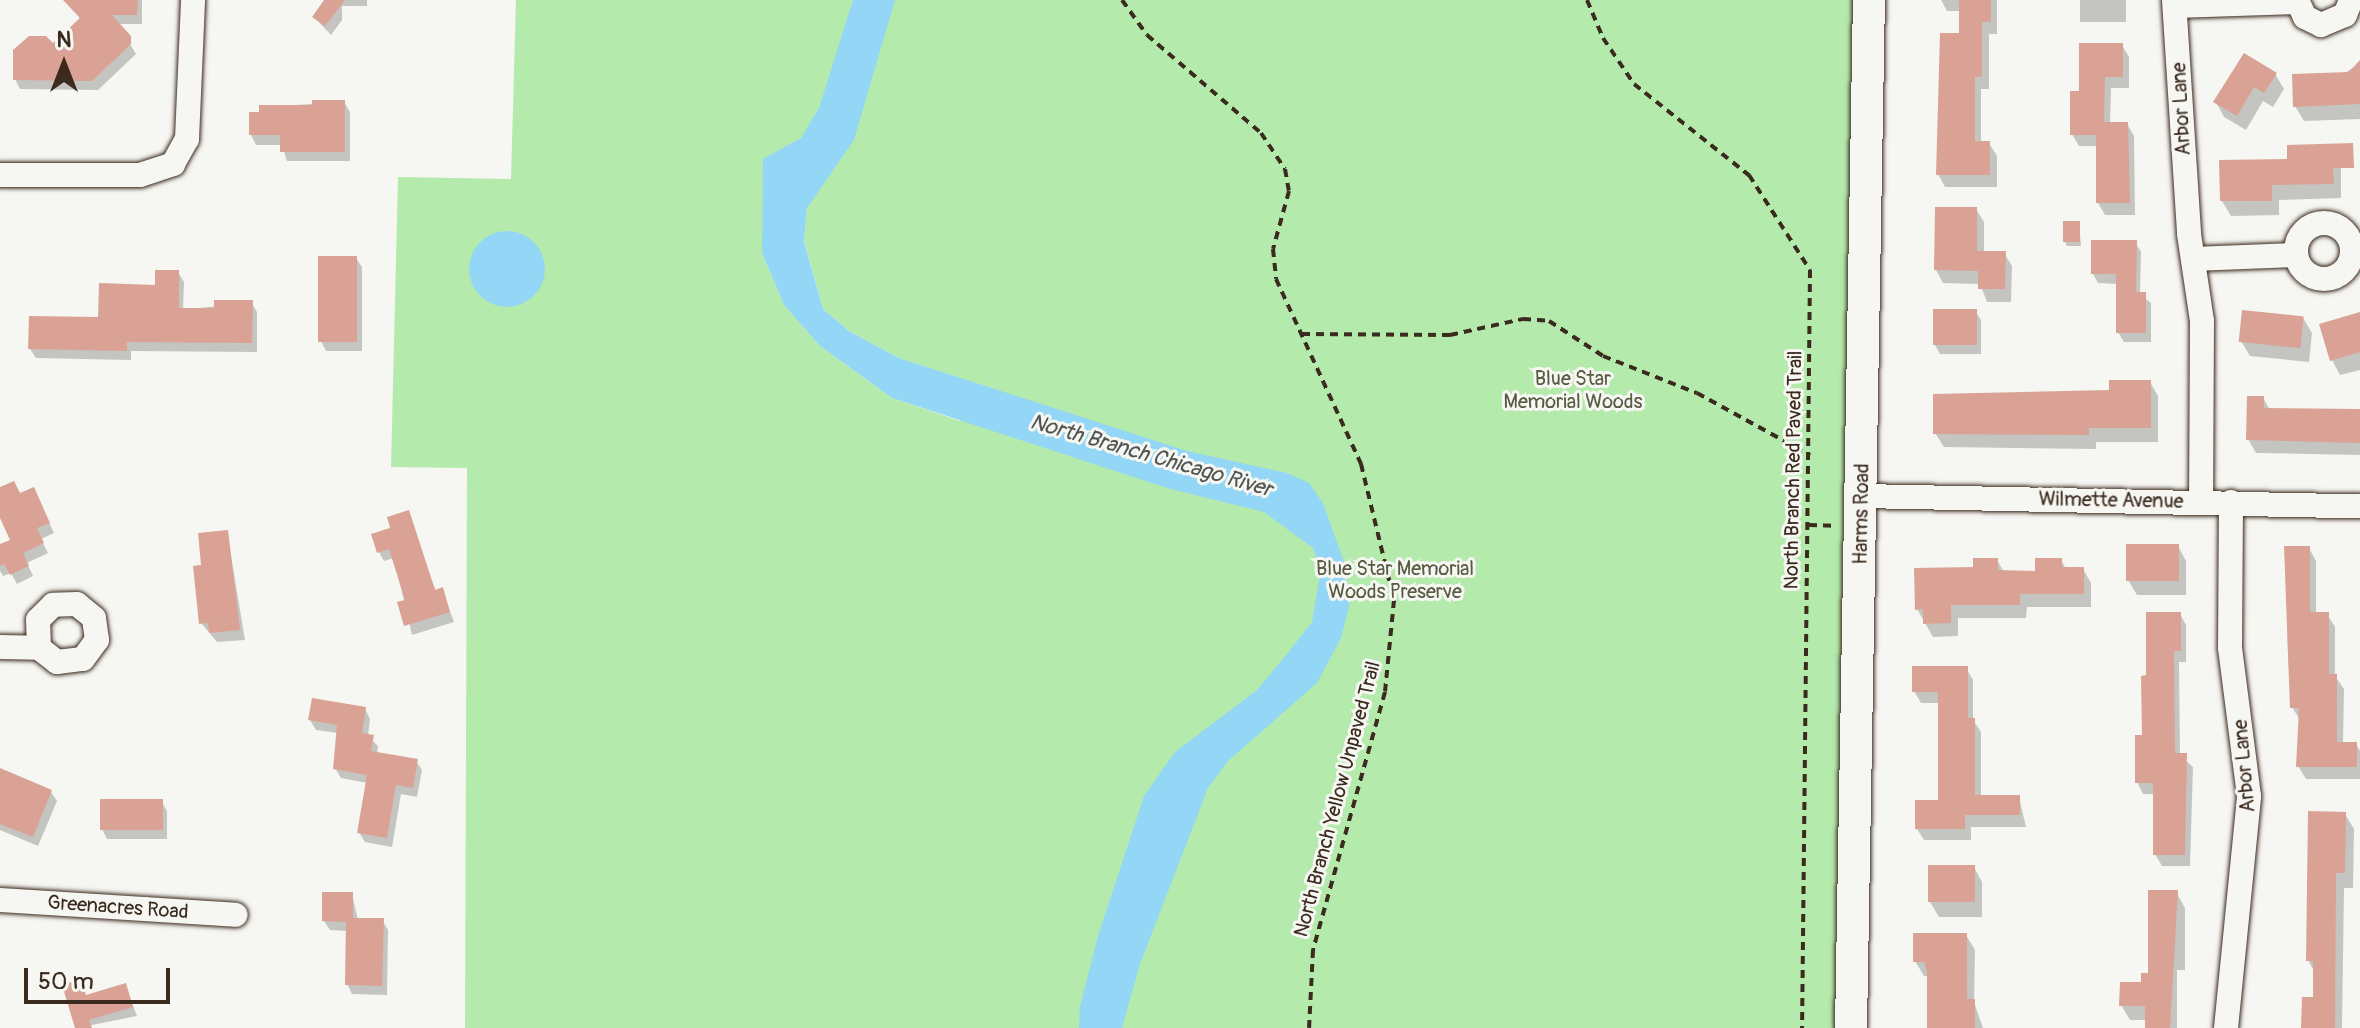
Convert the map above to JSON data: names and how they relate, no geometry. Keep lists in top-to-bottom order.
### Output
{
  "streets": {
    "main road": ["Harms Road"],
    "street": ["Arbor Lane", "Wilmette Avenue", "Greenacres Road"],
    "path": ["North Branch Red Paved Trail", "North Branch Yellow Unpaved Trail"]
  },
  "crossings": [
    ["Arbor Lane", "Wilmette Avenue"],
    ["Wilmette Avenue", "Harms Road"]
  ],
  "water": ["North Branch Chicago River"],
  "parks": ["Blue Star Memorial Woods", "Blue Star Memorial Woods Preserve"],
  "scale_bar": "50 m",
  "north": "top"
}
